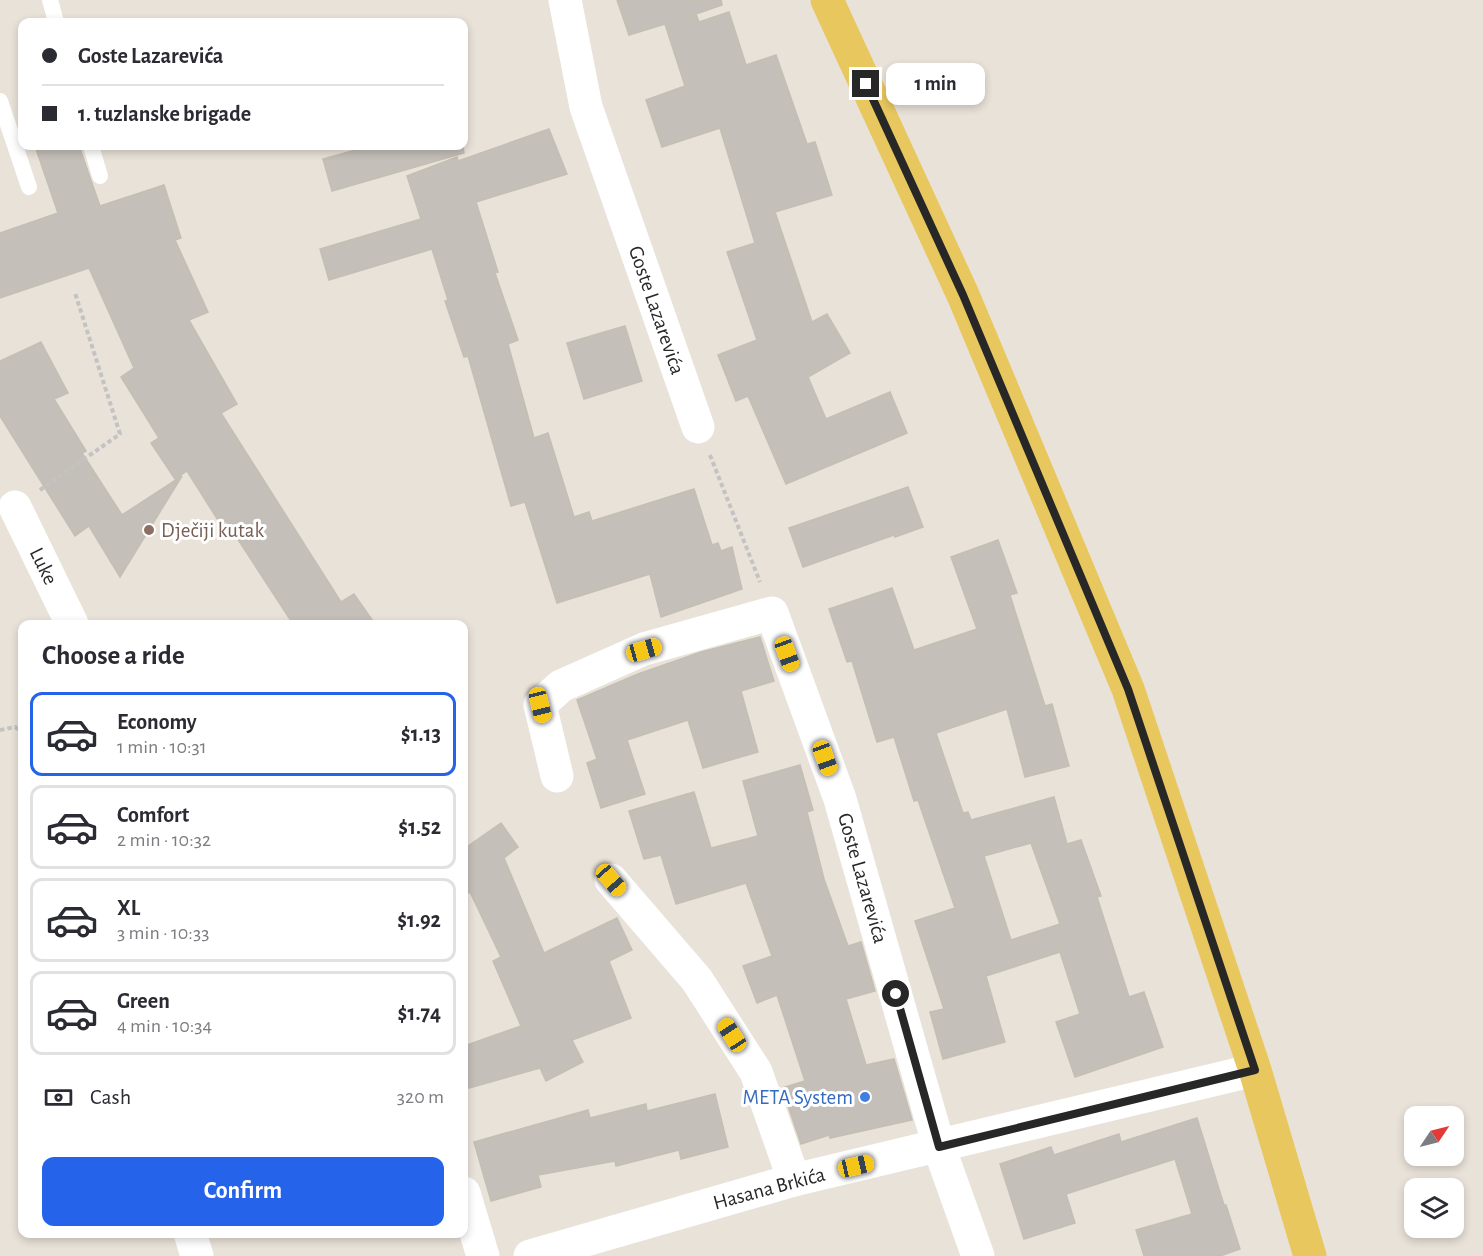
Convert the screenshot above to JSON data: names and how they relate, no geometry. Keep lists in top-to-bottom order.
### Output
{
  "streets": {
    "street": ["Goste Lazarevića", "Luke", "Hasana Brkića"]
  },
  "crossings": [
    ["Goste Lazarevića", "Hasana Brkića"]
  ],
  "places": ["Dječiji kutak", "META System"],
  "north": "top right",
  "page": {
    "banner": ["Goste Lazarevića", "1. tuzlanske brigade"],
    "bubble": "1 min",
    "heading": "Choose a ride",
    "list": [
      {
        "name": "Economy",
        "note": "1 min · 10:31",
        "value": "$1.13"
      },
      {
        "name": "Comfort",
        "note": "2 min · 10:32",
        "value": "$1.52"
      },
      {
        "name": "XL",
        "note": "3 min · 10:33",
        "value": "$1.92"
      },
      {
        "name": "Green",
        "note": "4 min · 10:34",
        "value": "$1.74"
      }
    ],
    "pay": ["Cash", "320 m"],
    "buttons": "Confirm"
  }
}
